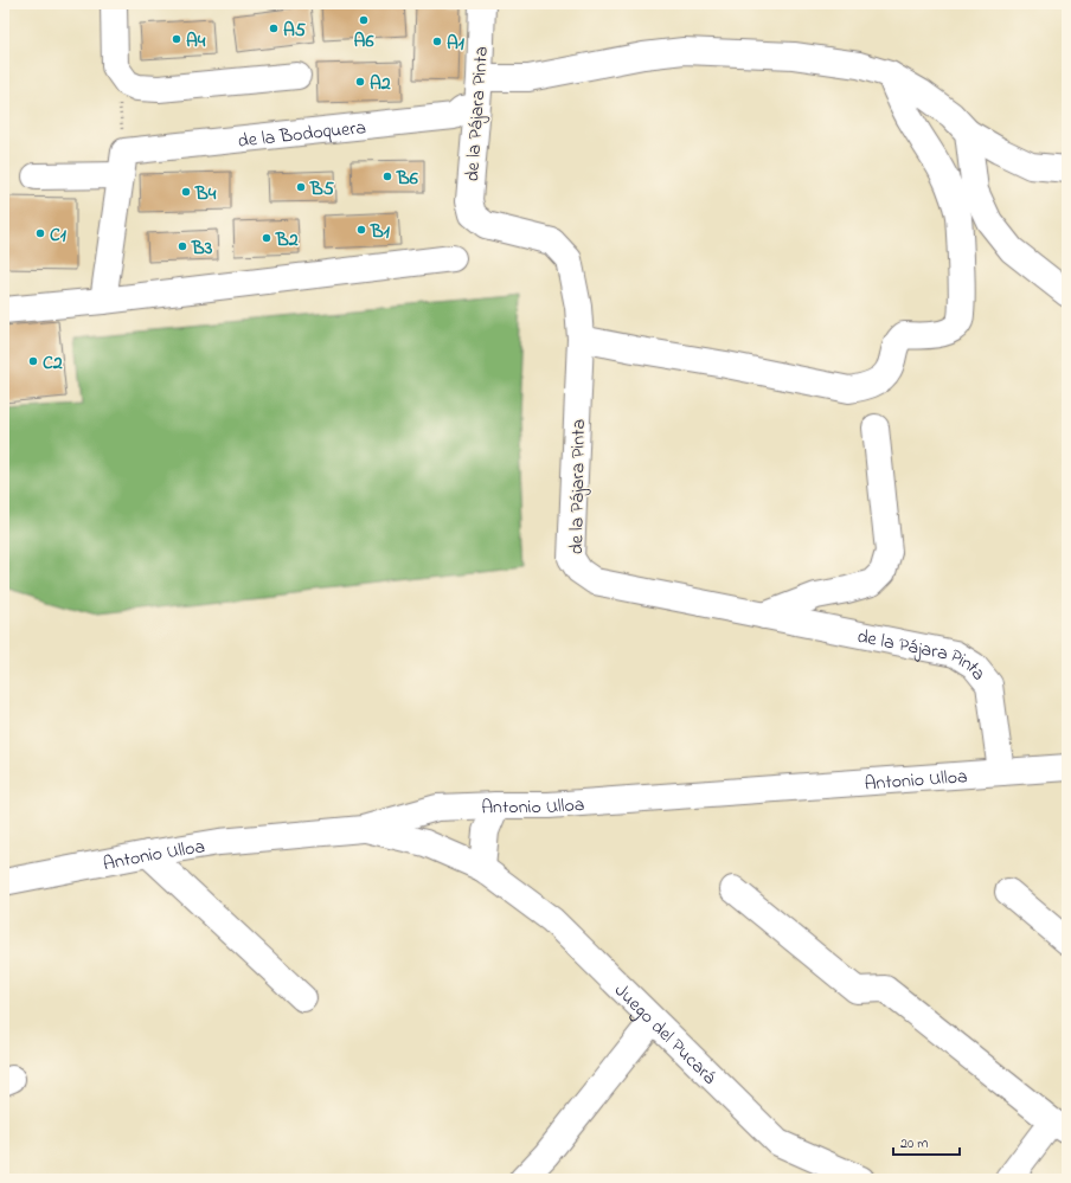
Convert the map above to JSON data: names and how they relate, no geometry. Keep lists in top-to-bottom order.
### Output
{
  "streets": {
    "street": [
      "de la Pájara Pinta",
      "de la Bodoquera",
      "Antonio Ulloa",
      "Juego del Pucará"
    ]
  },
  "crossings": [
    ["de la Pájara Pinta", "de la Bodoquera"],
    ["de la Pájara Pinta", "Antonio Ulloa"],
    ["Antonio Ulloa", "Juego del Pucará"]
  ],
  "places": [
    "A6",
    "A5",
    "A4",
    "A1",
    "A2",
    "B6",
    "B5",
    "B4",
    "B1",
    "C1",
    "B2",
    "B3",
    "C2"
  ],
  "scale_bar": "20 m"
}
